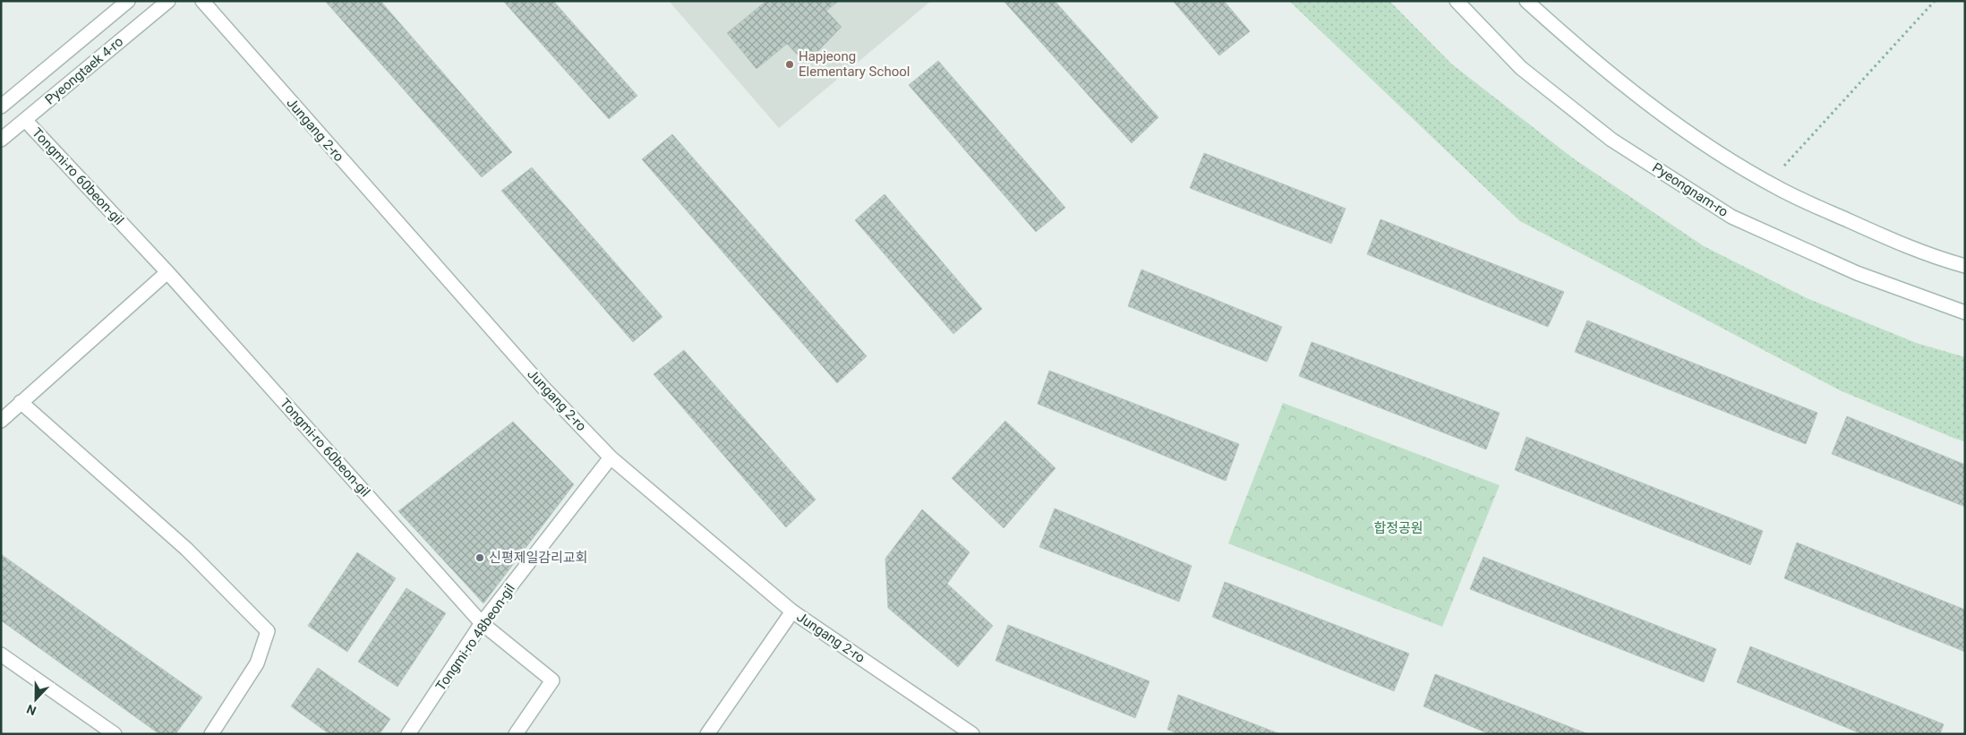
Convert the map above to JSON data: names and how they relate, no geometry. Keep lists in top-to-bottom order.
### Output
{
  "streets": {
    "street": [
      "Pyeongtaek 4-ro",
      "Jungang 2-ro",
      "Tongmi-ro 60beon-gil",
      "Pyeongnam-ro",
      "Tongmi-ro 48beon-gil"
    ]
  },
  "crossings": [
    ["Pyeongtaek 4-ro", "Tongmi-ro 60beon-gil"],
    ["Jungang 2-ro", "Tongmi-ro 48beon-gil"],
    ["Tongmi-ro 60beon-gil", "Tongmi-ro 48beon-gil"]
  ],
  "parks": ["합정공원"],
  "places": ["Hapjeong Elementary School", "신평제일감리교회"],
  "north": "bottom"
}
